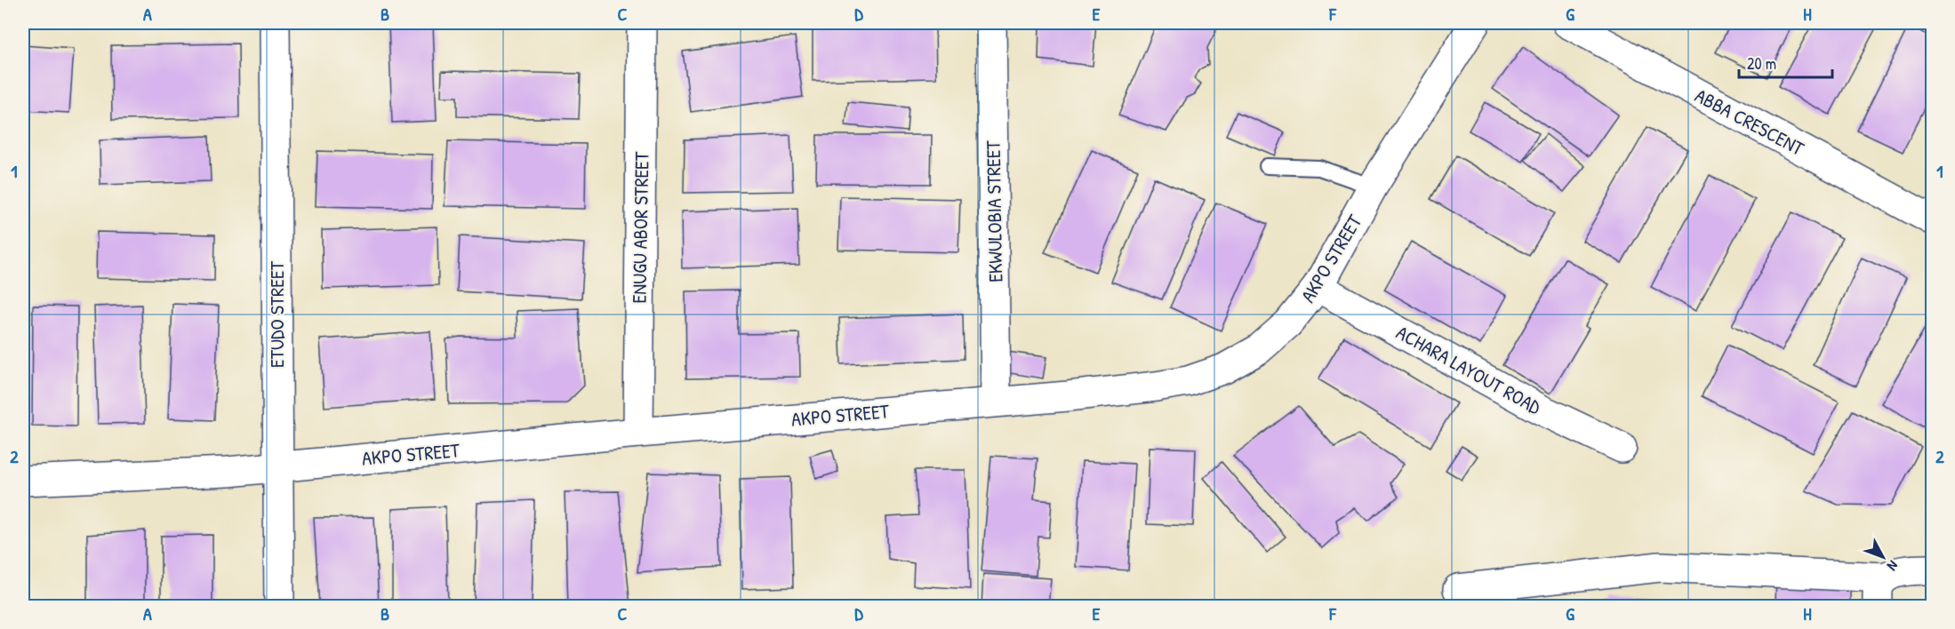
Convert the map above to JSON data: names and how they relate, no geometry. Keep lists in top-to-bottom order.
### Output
{
  "streets": {
    "street": [
      "ABBA CRESCENT",
      "EKWULOBIA STREET",
      "ENUGU ABOR STREET",
      "AKPO STREET",
      "ETUDO STREET",
      "ACHARA LAYOUT ROAD"
    ]
  },
  "crossings": [
    ["EKWULOBIA STREET", "AKPO STREET"],
    ["ENUGU ABOR STREET", "AKPO STREET"],
    ["AKPO STREET", "ETUDO STREET"],
    ["AKPO STREET", "ACHARA LAYOUT ROAD"]
  ],
  "scale_bar": "20 m",
  "north": "bottom right",
  "grid": {
    "columns": [
      "A",
      "B",
      "C",
      "D",
      "E",
      "F",
      "G",
      "H"
    ],
    "rows": ["1", "2"]
  }
}
